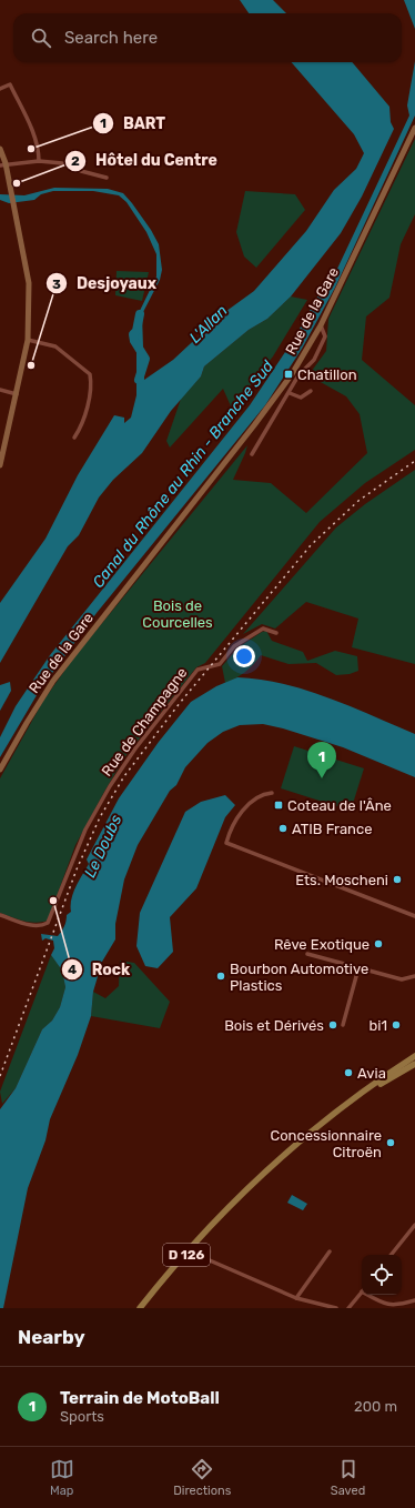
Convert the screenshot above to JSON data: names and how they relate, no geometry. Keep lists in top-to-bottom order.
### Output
{
  "streets": {
    "main road": ["Rue de la Gare", "D 126"],
    "street": ["Rue de Champagne"]
  },
  "water": ["L'Allan", "Canal du Rhône au Rhin - Branche Sud", "Le Doubs"],
  "parks": ["Bois de Courcelles"],
  "places": {
    "other": [
      "BART",
      "Hôtel du Centre",
      "Desjoyaux",
      "ATIB France",
      "Ets. Moscheni",
      "Rock",
      "Rêve Exotique",
      "Bourbon Automotive Plastics",
      "Bois et Dérivés",
      "bi1",
      "Avia",
      "Concessionnaire Citroën"
    ],
    "transit": ["Chatillon", "Coteau de l'Âne"]
  },
  "page": {
    "search": "Search here",
    "pins": "1",
    "heading": "Nearby",
    "list": [
      {
        "mark": "1",
        "name": "Terrain de MotoBall",
        "note": "Sports",
        "value": "200 m"
      }
    ],
    "nav": ["Map", "Directions", "Saved"]
  }
}
